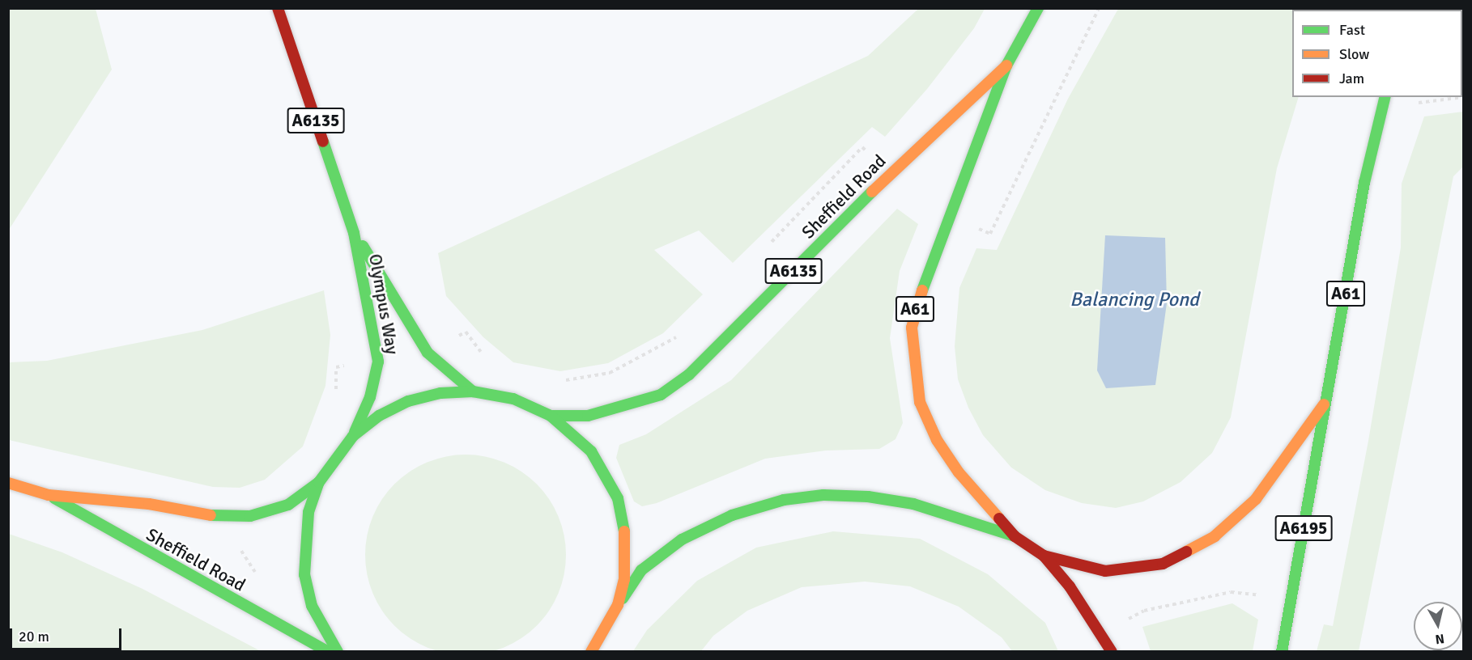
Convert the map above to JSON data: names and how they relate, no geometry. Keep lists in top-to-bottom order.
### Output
{
  "streets": {
    "main road": [
      "A6135",
      "Sheffield Road",
      "A61",
      "Olympus Way",
      "A6195"
    ]
  },
  "crossings": [
    ["Sheffield Road", "A61"],
    ["A61", "A6195"]
  ],
  "water": ["Balancing Pond"],
  "legend": ["Fast", "Slow", "Jam"],
  "scale_bar": "20 m",
  "north": "bottom"
}
